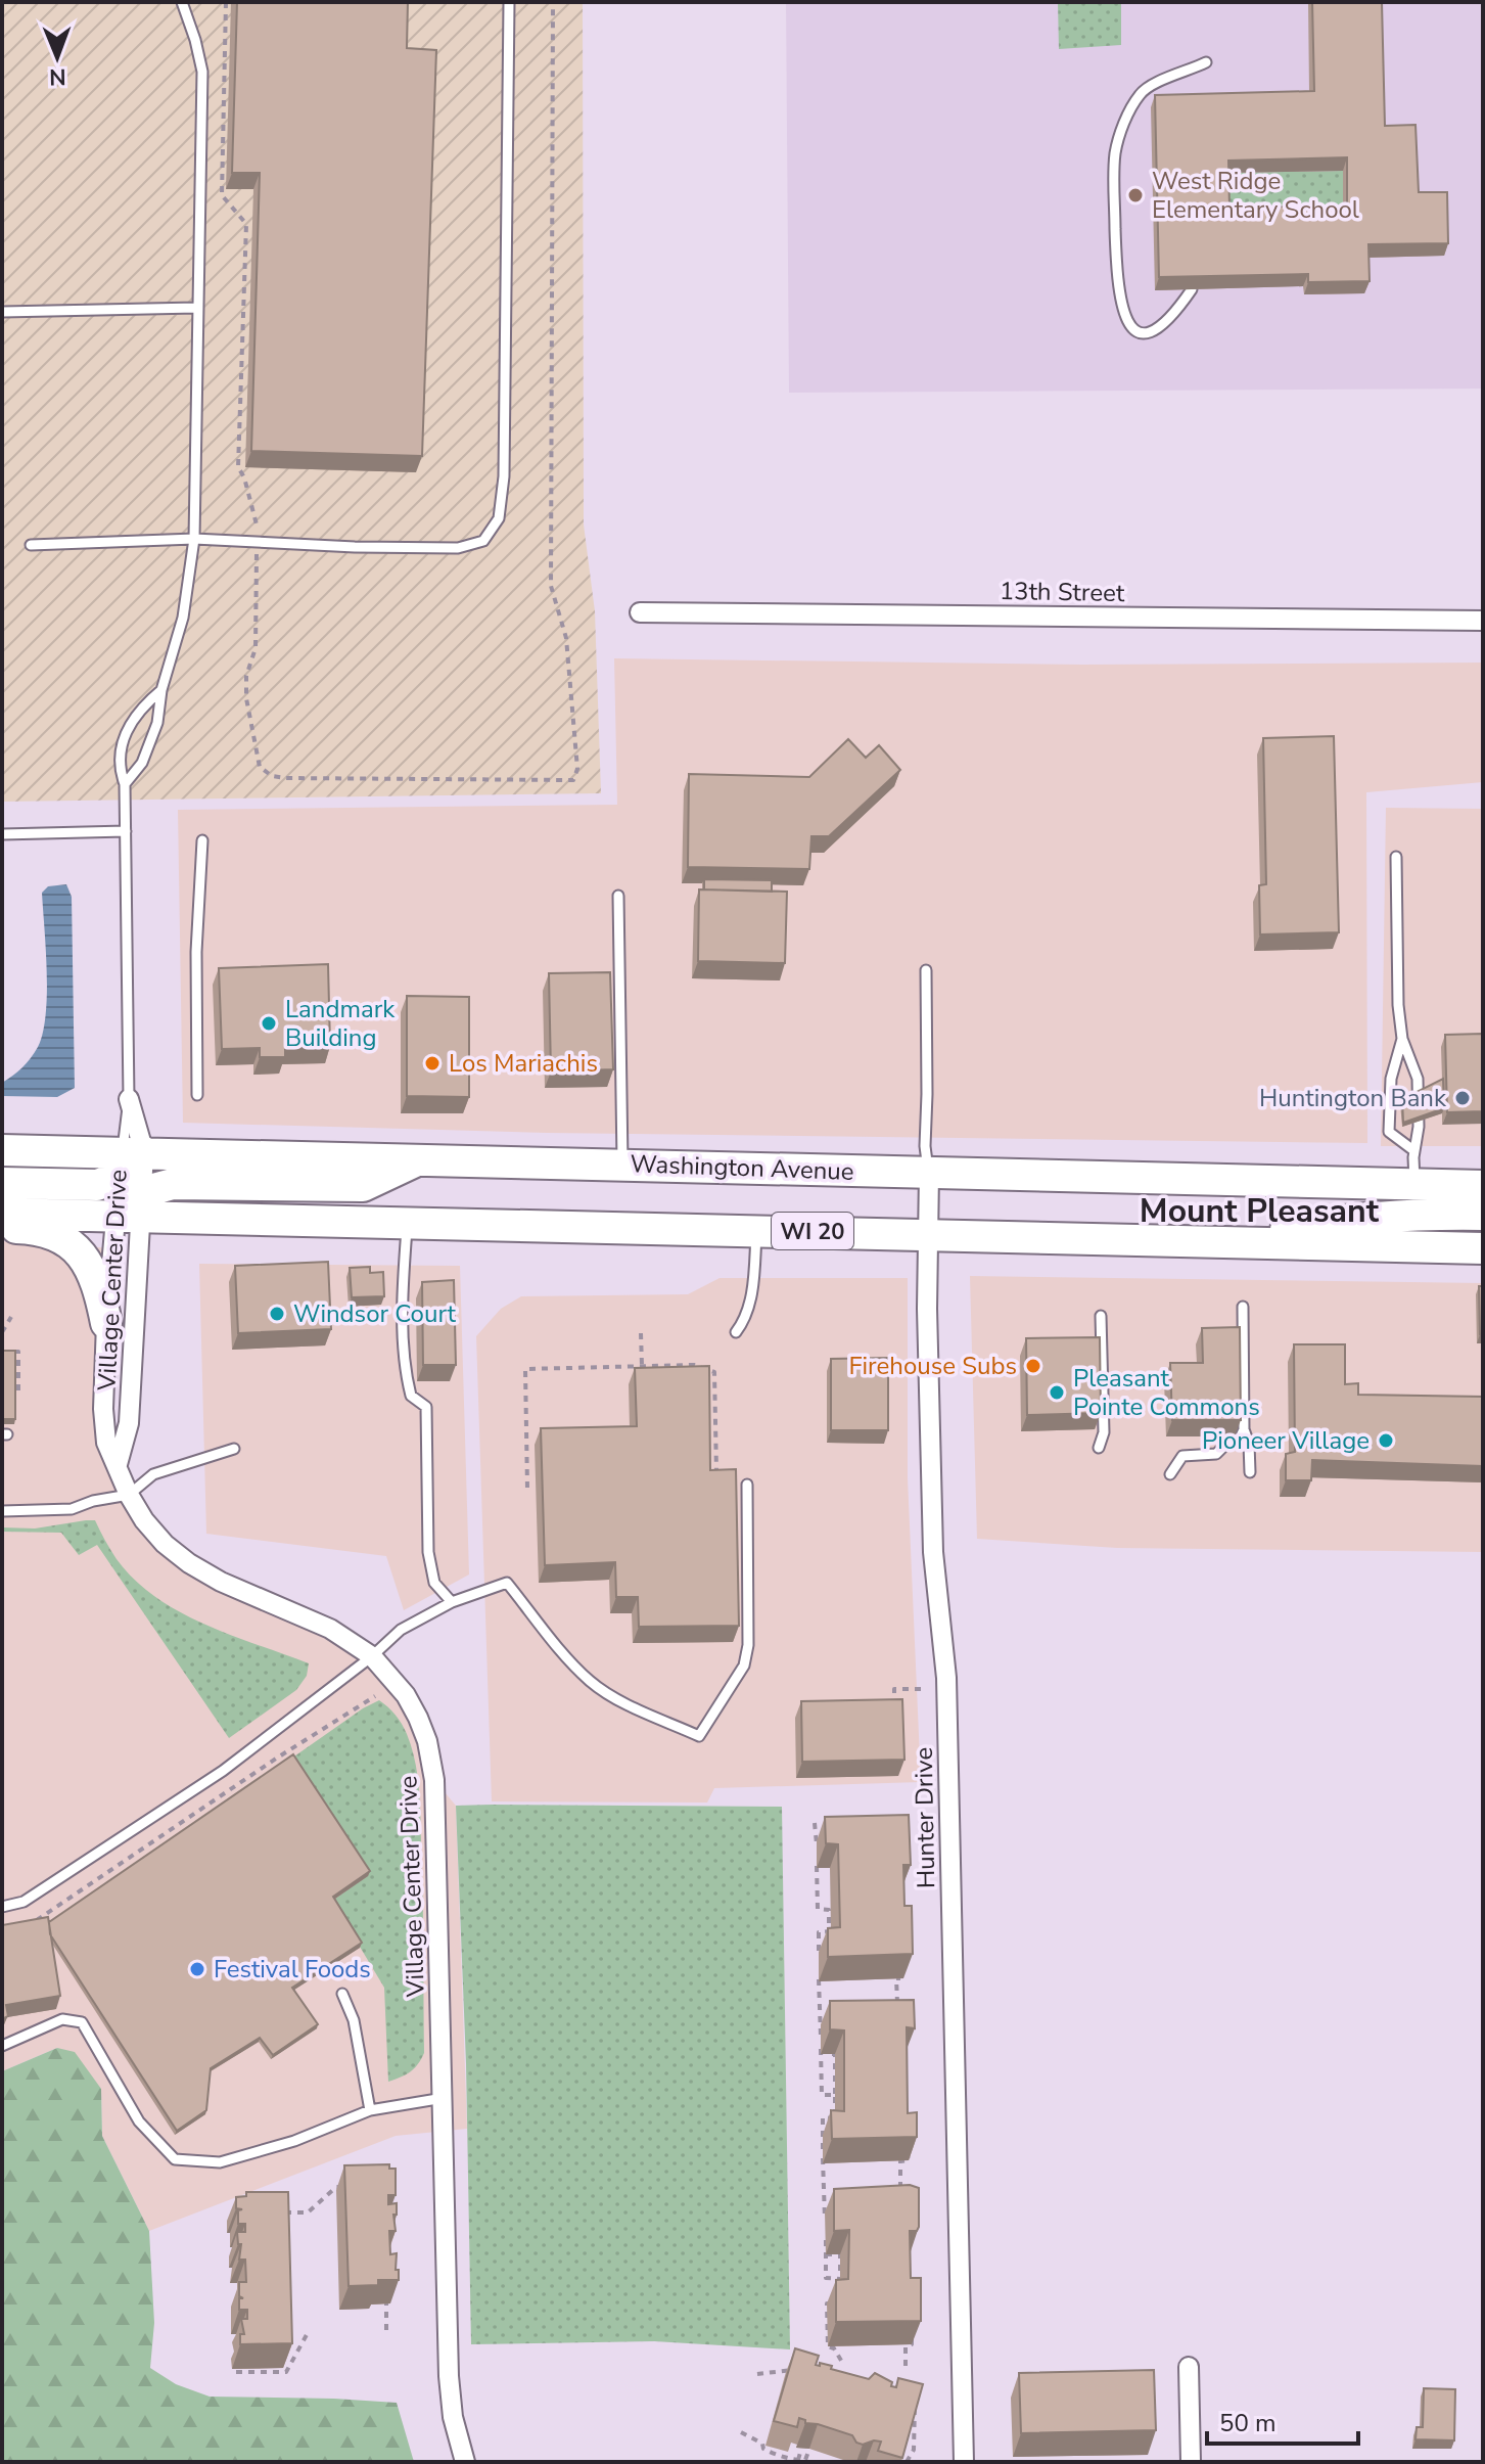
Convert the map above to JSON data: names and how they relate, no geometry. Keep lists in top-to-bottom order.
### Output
{
  "streets": {
    "main road": ["Washington Avenue", "WI 20"],
    "street": ["13th Street", "Village Center Drive", "Hunter Drive"]
  },
  "crossings": [
    ["Washington Avenue", "Village Center Drive"],
    ["Washington Avenue", "Hunter Drive"]
  ],
  "districts": ["Mount Pleasant"],
  "places": [
    "West Ridge Elementary School",
    "Landmark Building",
    "Los Mariachis",
    "Huntington Bank",
    "Windsor Court",
    "Firehouse Subs",
    "Pleasant Pointe Commons",
    "Pioneer Village",
    "Festival Foods"
  ],
  "scale_bar": "50 m",
  "north": "bottom"
}
